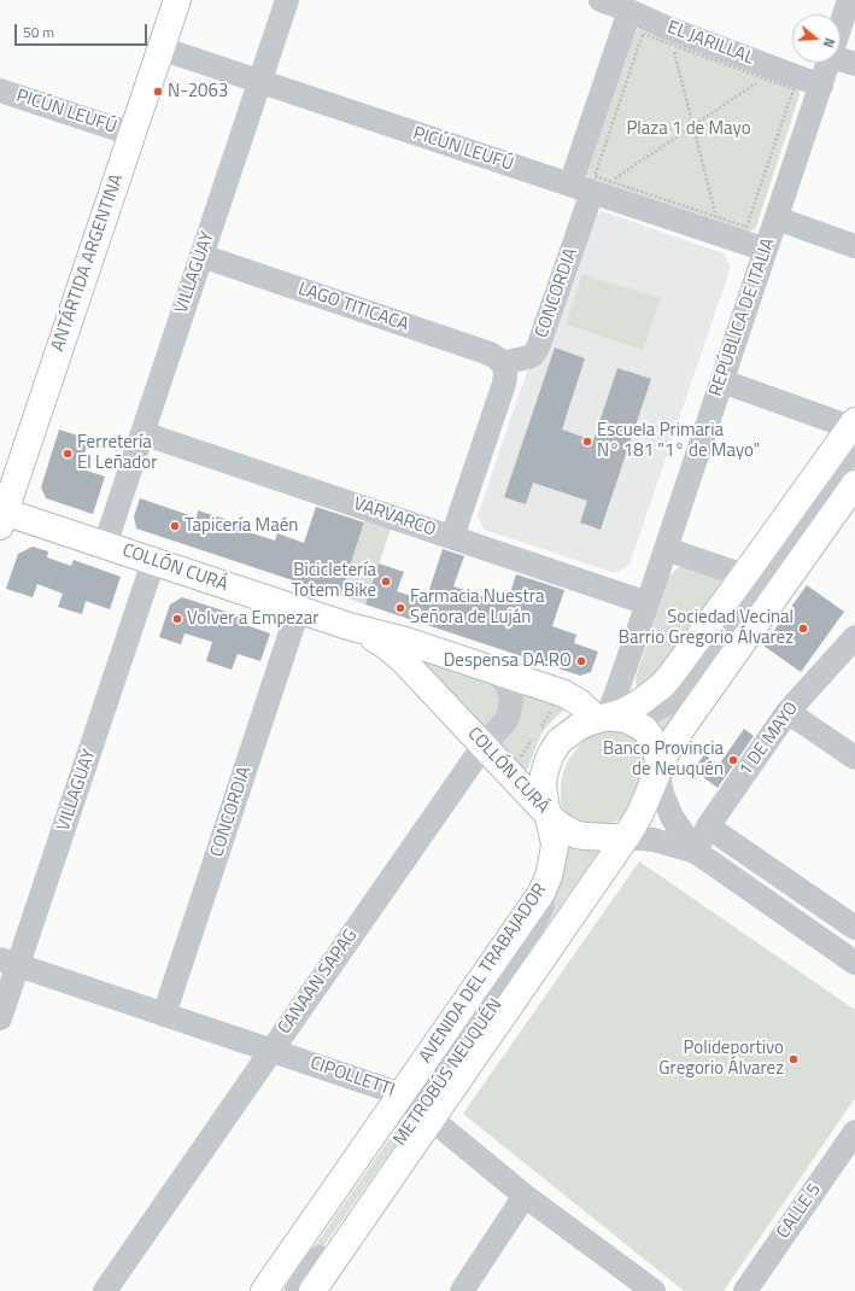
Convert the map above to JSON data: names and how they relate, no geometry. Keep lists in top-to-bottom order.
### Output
{
  "streets": {
    "main road": ["ANTÁRTIDA ARGENTINA", "COLLÓN CURÁ", "AVENIDA DEL TRABAJADOR"],
    "street": [
      "EL JARILLAL",
      "PICÚN LEUFÚ",
      "VILLAGUAY",
      "CONCORDIA",
      "LAGO TITICACA",
      "REPÚBLICA DE ITALIA",
      "VARVARCO",
      "1 DE MAYO",
      "CANAAN SAPAG",
      "METROBÚS NEUQUÉN",
      "CIPOLLETTI",
      "CALLE 5"
    ]
  },
  "crossings": [
    ["EL JARILLAL", "CONCORDIA"],
    ["EL JARILLAL", "REPÚBLICA DE ITALIA"],
    ["PICÚN LEUFÚ", "ANTÁRTIDA ARGENTINA"],
    ["PICÚN LEUFÚ", "VILLAGUAY"],
    ["PICÚN LEUFÚ", "CONCORDIA"],
    ["PICÚN LEUFÚ", "REPÚBLICA DE ITALIA"],
    ["ANTÁRTIDA ARGENTINA", "COLLÓN CURÁ"],
    ["VILLAGUAY", "LAGO TITICACA"],
    ["VILLAGUAY", "VARVARCO"],
    ["VILLAGUAY", "COLLÓN CURÁ"],
    ["VILLAGUAY", "CIPOLLETTI"],
    ["CONCORDIA", "LAGO TITICACA"],
    ["CONCORDIA", "COLLÓN CURÁ"],
    ["CONCORDIA", "CIPOLLETTI"],
    ["REPÚBLICA DE ITALIA", "VARVARCO"],
    ["REPÚBLICA DE ITALIA", "COLLÓN CURÁ"],
    ["REPÚBLICA DE ITALIA", "AVENIDA DEL TRABAJADOR"],
    ["COLLÓN CURÁ", "1 DE MAYO"],
    ["COLLÓN CURÁ", "AVENIDA DEL TRABAJADOR"],
    ["COLLÓN CURÁ", "CANAAN SAPAG"],
    ["AVENIDA DEL TRABAJADOR", "METROBÚS NEUQUÉN"],
    ["AVENIDA DEL TRABAJADOR", "CIPOLLETTI"],
    ["CANAAN SAPAG", "CIPOLLETTI"],
    ["METROBÚS NEUQUÉN", "CIPOLLETTI"]
  ],
  "parks": ["Plaza 1 de Mayo"],
  "places": [
    "N-2063",
    "Escuela Primaria N° 181 \"1° de Mayo\"",
    "Ferretería El Leñador",
    "Tapicería Maén",
    "Bicicletería Totem Bike",
    "Farmacia Nuestra Señora de Luján",
    "Volver a Empezar",
    "Sociedad Vecinal Barrio Gregorio Álvarez",
    "Despensa DA.RO",
    "Banco Provincia de Neuquén",
    "Polideportivo Gregorio Álvarez"
  ],
  "scale_bar": "50 m",
  "north": "right"
}
